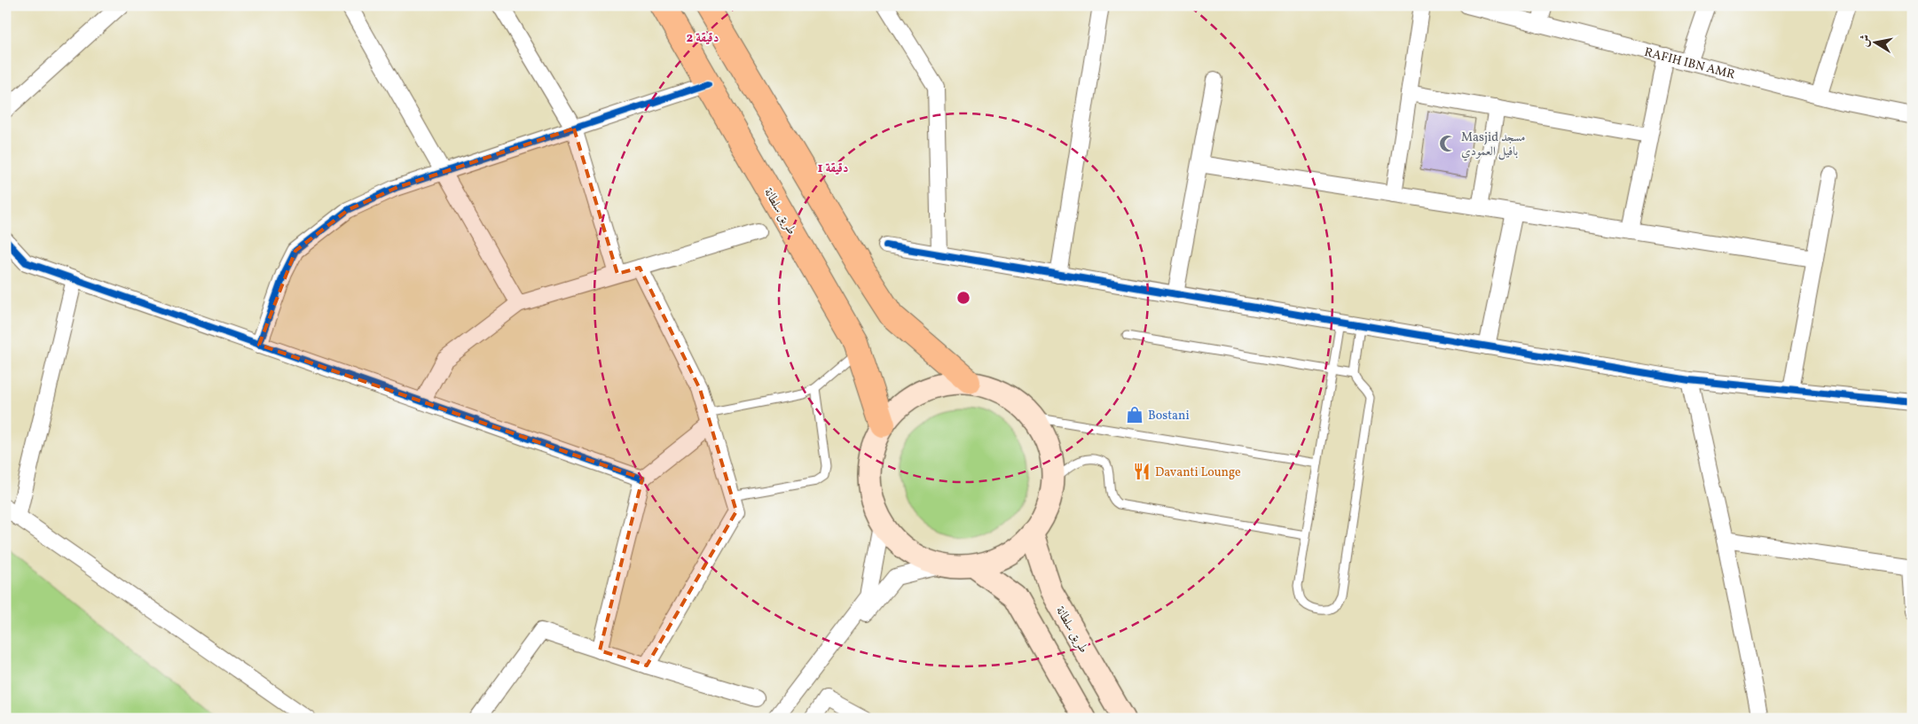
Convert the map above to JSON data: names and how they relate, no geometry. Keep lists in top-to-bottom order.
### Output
{
  "streets": {
    "main road": ["طريق سلطانة"],
    "street": ["RAFIH IBN AMR"]
  },
  "places": {
    "mosque": ["Masjid مسجد بافيل العمودي"],
    "shop": ["Bostani"],
    "restaurant": ["Davanti Lounge"]
  },
  "north": "left",
  "rings": ["2 دقيقة", "1 دقيقة"]
}
